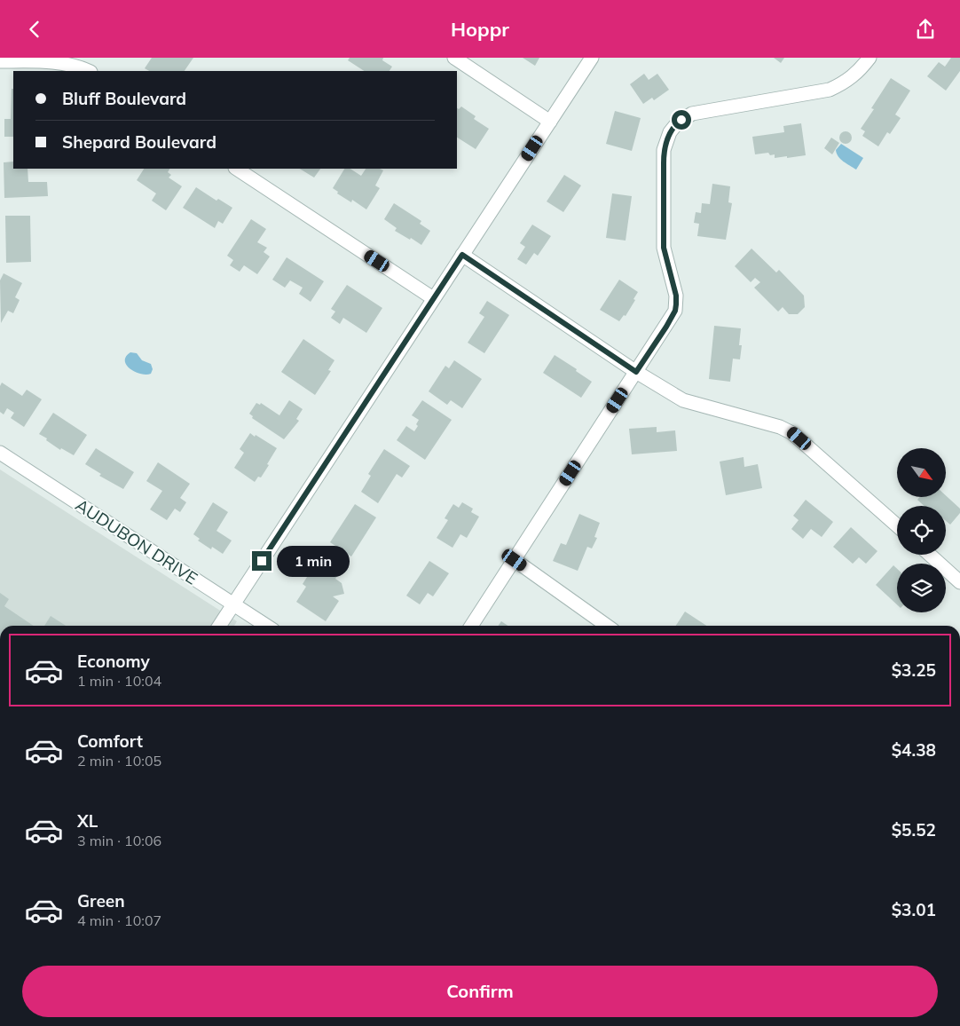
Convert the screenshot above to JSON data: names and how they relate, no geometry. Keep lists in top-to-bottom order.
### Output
{
  "streets": {
    "street": ["AUDUBON DRIVE"]
  },
  "north": "bottom right",
  "page": {
    "header": "Hoppr",
    "banner": ["Bluff Boulevard", "Shepard Boulevard"],
    "bubble": "1 min",
    "list": [
      {
        "name": "Economy",
        "note": "1 min · 10:04",
        "value": "$3.25"
      },
      {
        "name": "Comfort",
        "note": "2 min · 10:05",
        "value": "$4.38"
      },
      {
        "name": "XL",
        "note": "3 min · 10:06",
        "value": "$5.52"
      },
      {
        "name": "Green",
        "note": "4 min · 10:07",
        "value": "$3.01"
      }
    ],
    "buttons": "Confirm"
  }
}
